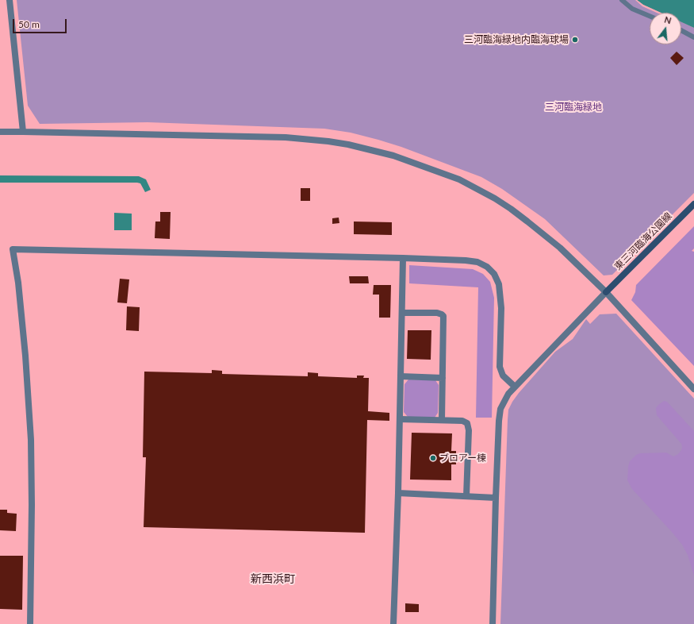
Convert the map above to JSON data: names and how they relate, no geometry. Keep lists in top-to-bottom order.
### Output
{
  "streets": {
    "main road": ["東三河臨海公園線"]
  },
  "districts": ["新西浜町"],
  "parks": ["三河臨海緑地"],
  "places": ["三河臨海緑地内臨海球場", "ブロアー棟"],
  "scale_bar": "50 m",
  "north": "top"
}
